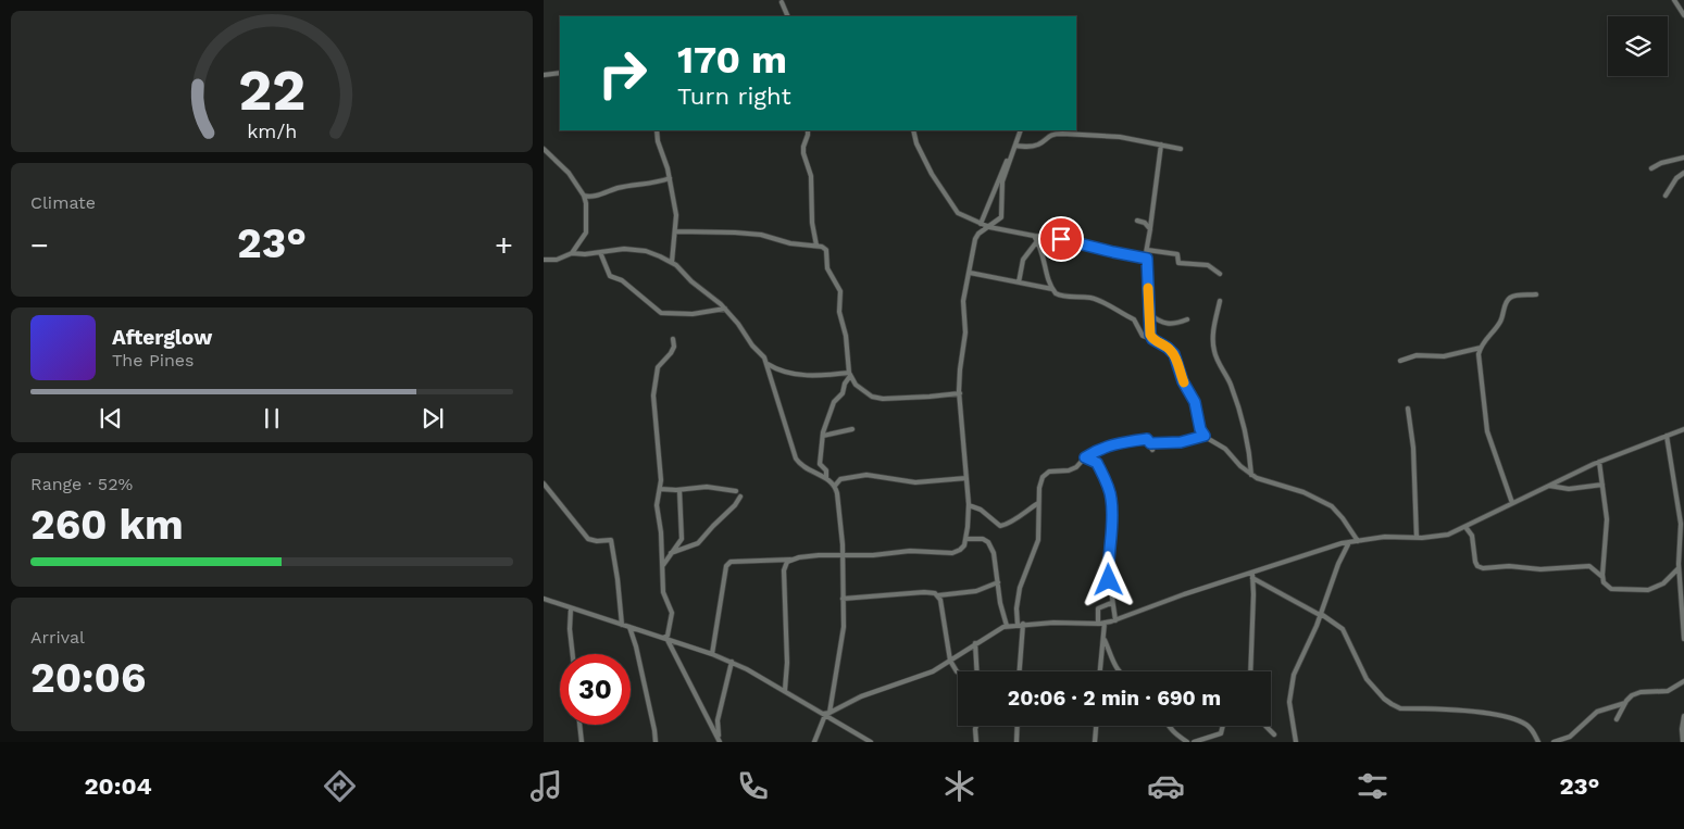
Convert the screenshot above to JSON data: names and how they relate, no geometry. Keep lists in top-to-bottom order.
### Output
{
  "page": {
    "turn": ["170 m", "Turn right"],
    "tile": [
      "Climate",
      ["Range · 52%", "260 km"],
      ["Arrival", "20:06"]
    ],
    "heat": ["−", "23°", "+"],
    "song": ["Afterglow", "The Pines"],
    "limit": "30",
    "trip": "20:06 · 2 min · 690 m",
    "tabs": ["20:04", "23°"],
    "gauge": ["22", "km/h"]
  }
}
